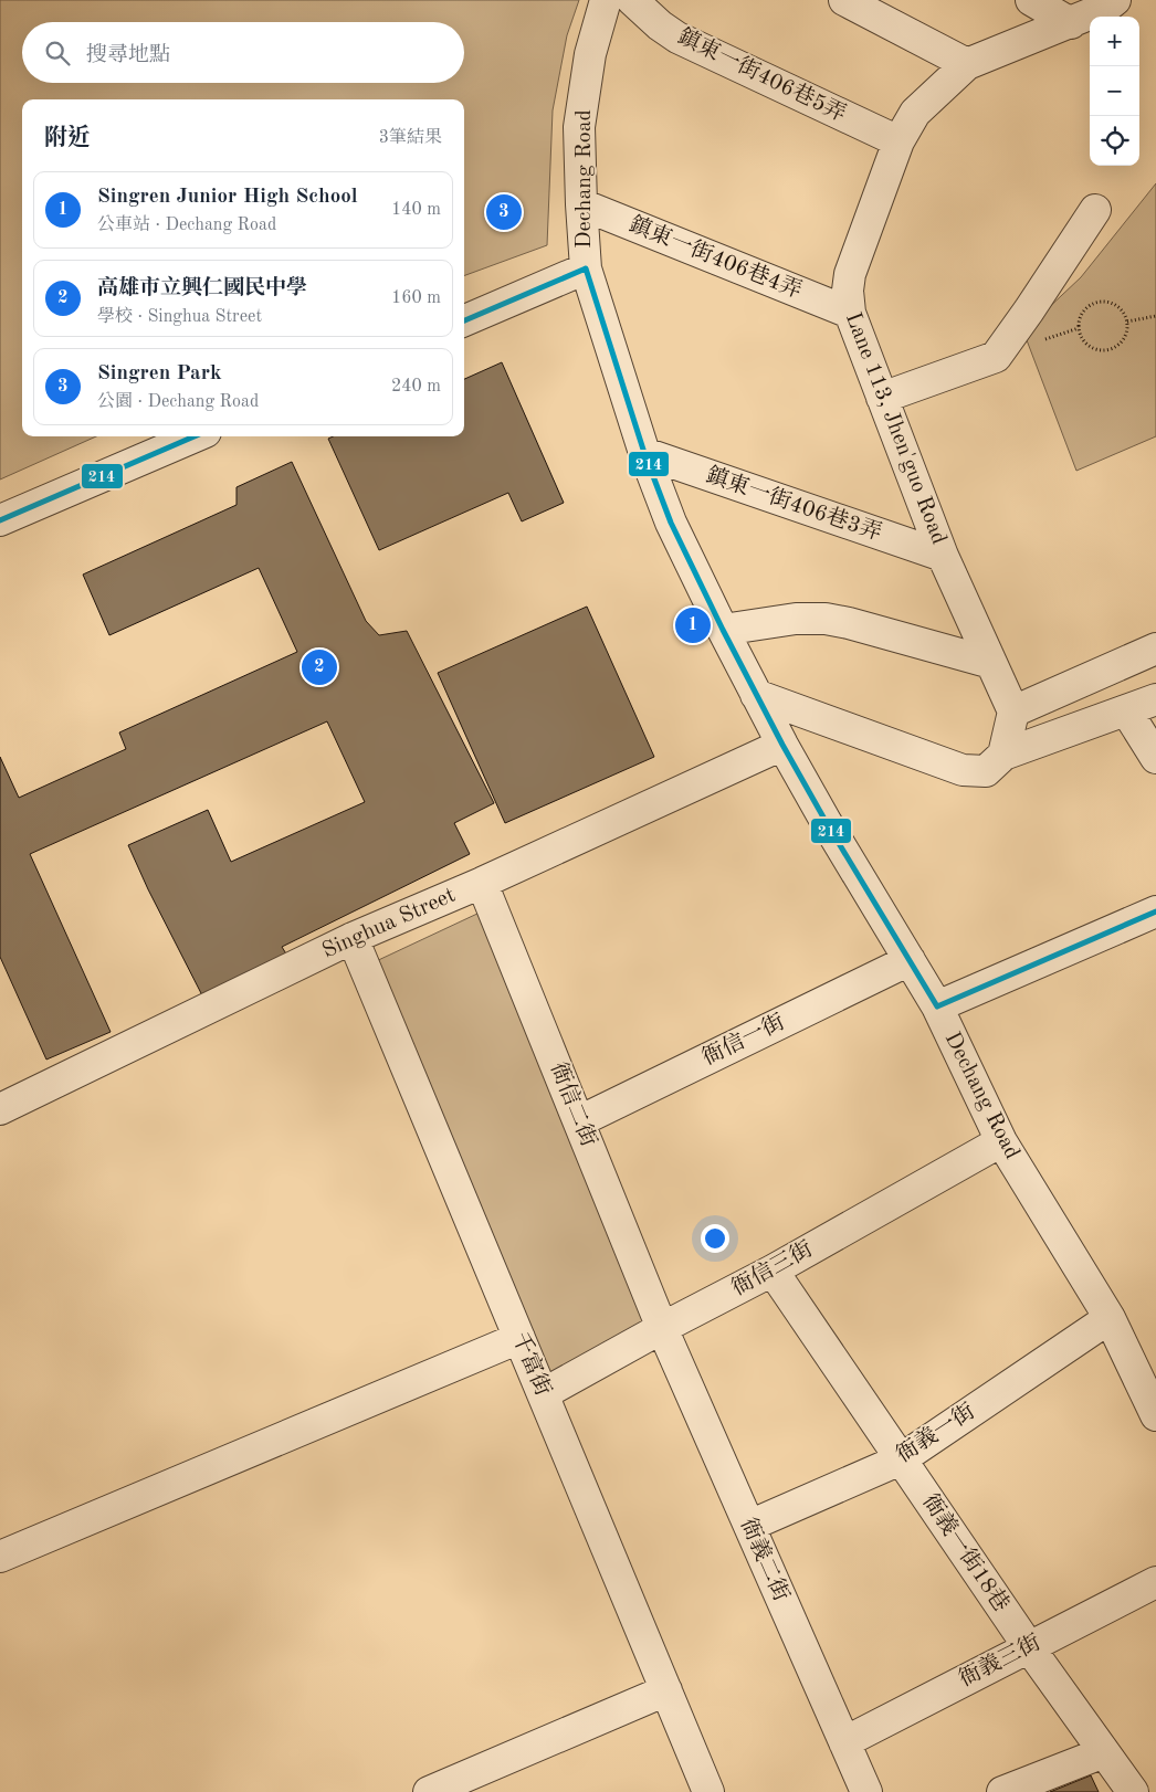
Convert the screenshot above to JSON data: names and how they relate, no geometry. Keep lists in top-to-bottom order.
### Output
{
  "streets": {
    "street": [
      "鎮東一街406巷5弄",
      "Dechang Road",
      "鎮東一街406巷4弄",
      "Lane 113, Jhen'guo Road",
      "鎮東一街406巷3弄",
      "Singhua Street",
      "衙信一街",
      "衙信二街",
      "衙信三街",
      "千富街",
      "衙義一街",
      "衙義一街18巷",
      "衙義二街",
      "衙義三街"
    ]
  },
  "crossings": [
    ["鎮東一街406巷5弄", "Lane 113, Jhen'guo Road"],
    ["Dechang Road", "鎮東一街406巷4弄"],
    ["Dechang Road", "鎮東一街406巷3弄"],
    ["Dechang Road", "Singhua Street"],
    ["Dechang Road", "衙信一街"],
    ["Dechang Road", "衙信三街"],
    ["Dechang Road", "衙義一街"],
    ["鎮東一街406巷4弄", "Lane 113, Jhen'guo Road"],
    ["Lane 113, Jhen'guo Road", "鎮東一街406巷3弄"],
    ["Singhua Street", "衙信二街"],
    ["Singhua Street", "千富街"],
    ["衙信一街", "衙信二街"],
    ["衙信二街", "衙信三街"],
    ["衙信二街", "衙義二街"],
    ["衙信三街", "千富街"],
    ["衙信三街", "衙義一街18巷"],
    ["衙信三街", "衙義二街"],
    ["衙義一街", "衙義一街18巷"],
    ["衙義一街", "衙義二街"],
    ["衙義一街18巷", "衙義三街"],
    ["衙義二街", "衙義三街"]
  ],
  "lines": ["transit line 214"],
  "page": {
    "map_buttons": ["+", "−"],
    "search": "搜尋地點",
    "heading": ["附近", "3筆結果"],
    "list": [
      {
        "mark": "1",
        "name": "Singren Junior High School",
        "note": "公車站 · Dechang Road",
        "value": "140 m"
      },
      {
        "mark": "2",
        "name": "高雄市立興仁國民中學",
        "note": "學校 · Singhua Street",
        "value": "160 m"
      },
      {
        "mark": "3",
        "name": "Singren Park",
        "note": "公園 · Dechang Road",
        "value": "240 m"
      }
    ],
    "pins": ["3", "1", "2"]
  }
}
